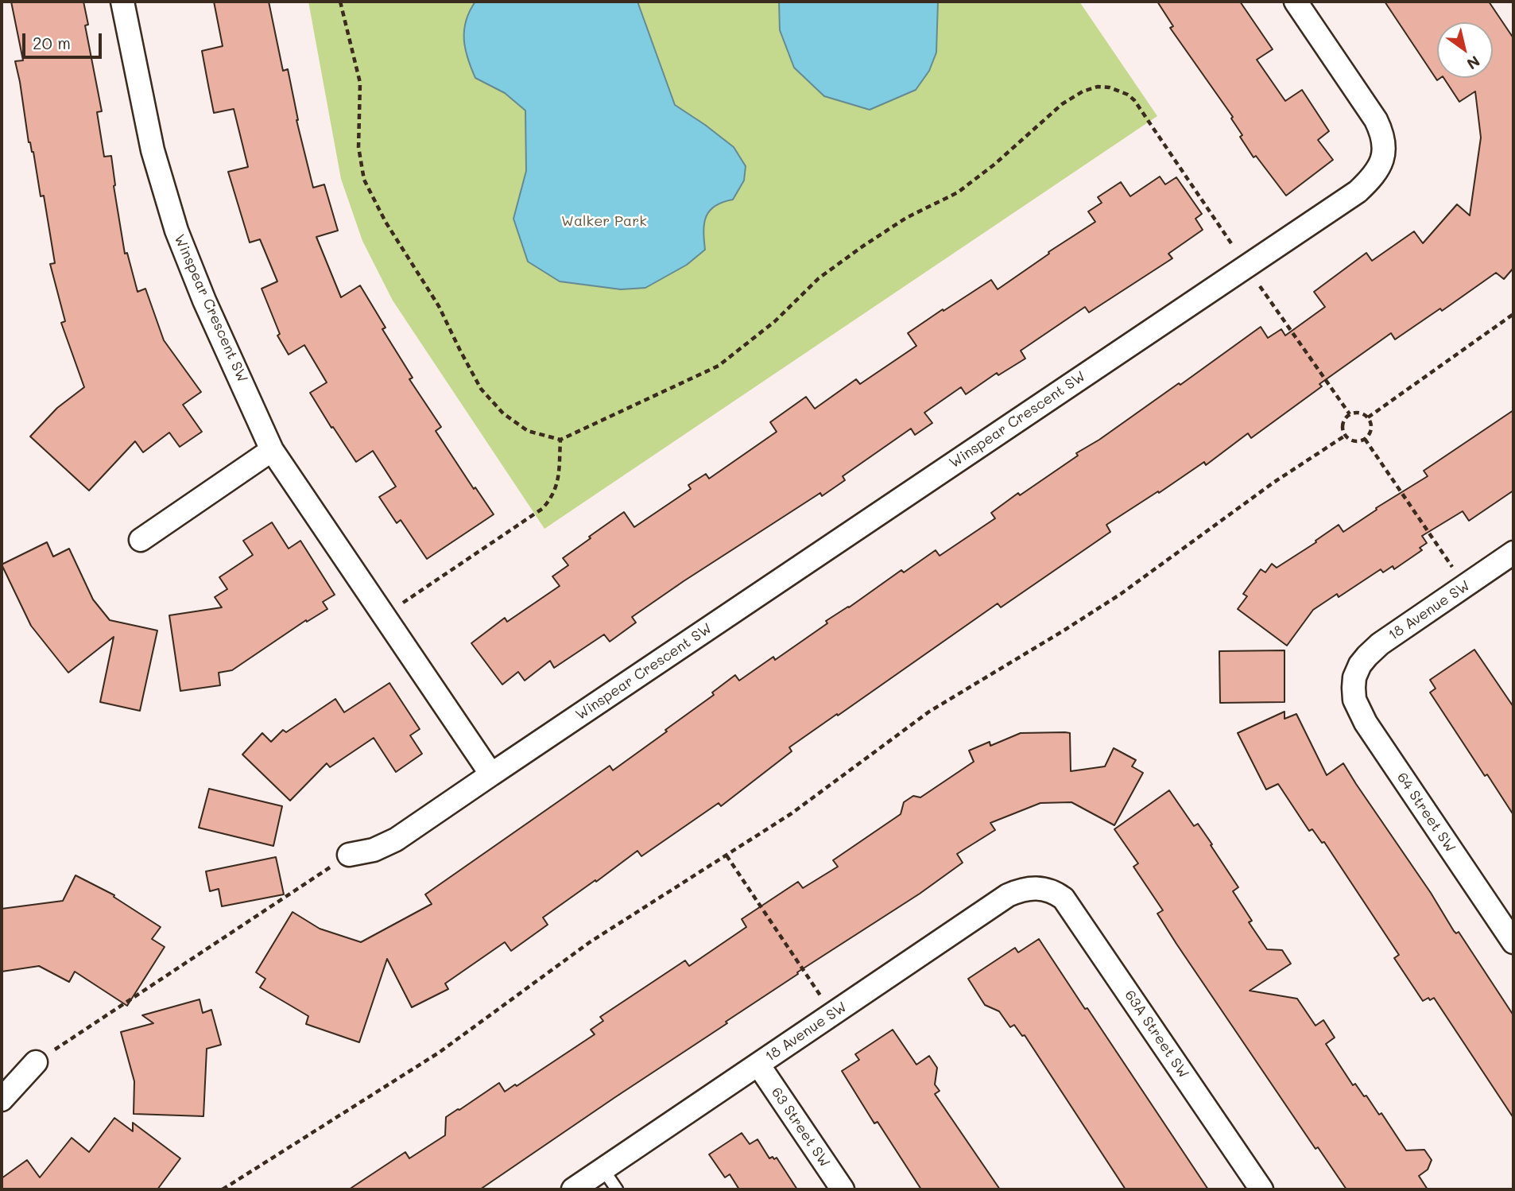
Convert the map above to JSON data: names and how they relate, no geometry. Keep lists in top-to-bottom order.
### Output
{
  "streets": {
    "street": [
      "Winspear Crescent SW",
      "18 Avenue SW",
      "64 Street SW",
      "63A Street SW",
      "63 Street SW"
    ]
  },
  "crossings": [
    ["18 Avenue SW", "64 Street SW"],
    ["18 Avenue SW", "63A Street SW"],
    ["18 Avenue SW", "63 Street SW"]
  ],
  "parks": ["Walker Park"],
  "scale_bar": "20 m",
  "north": "bottom right"
}
